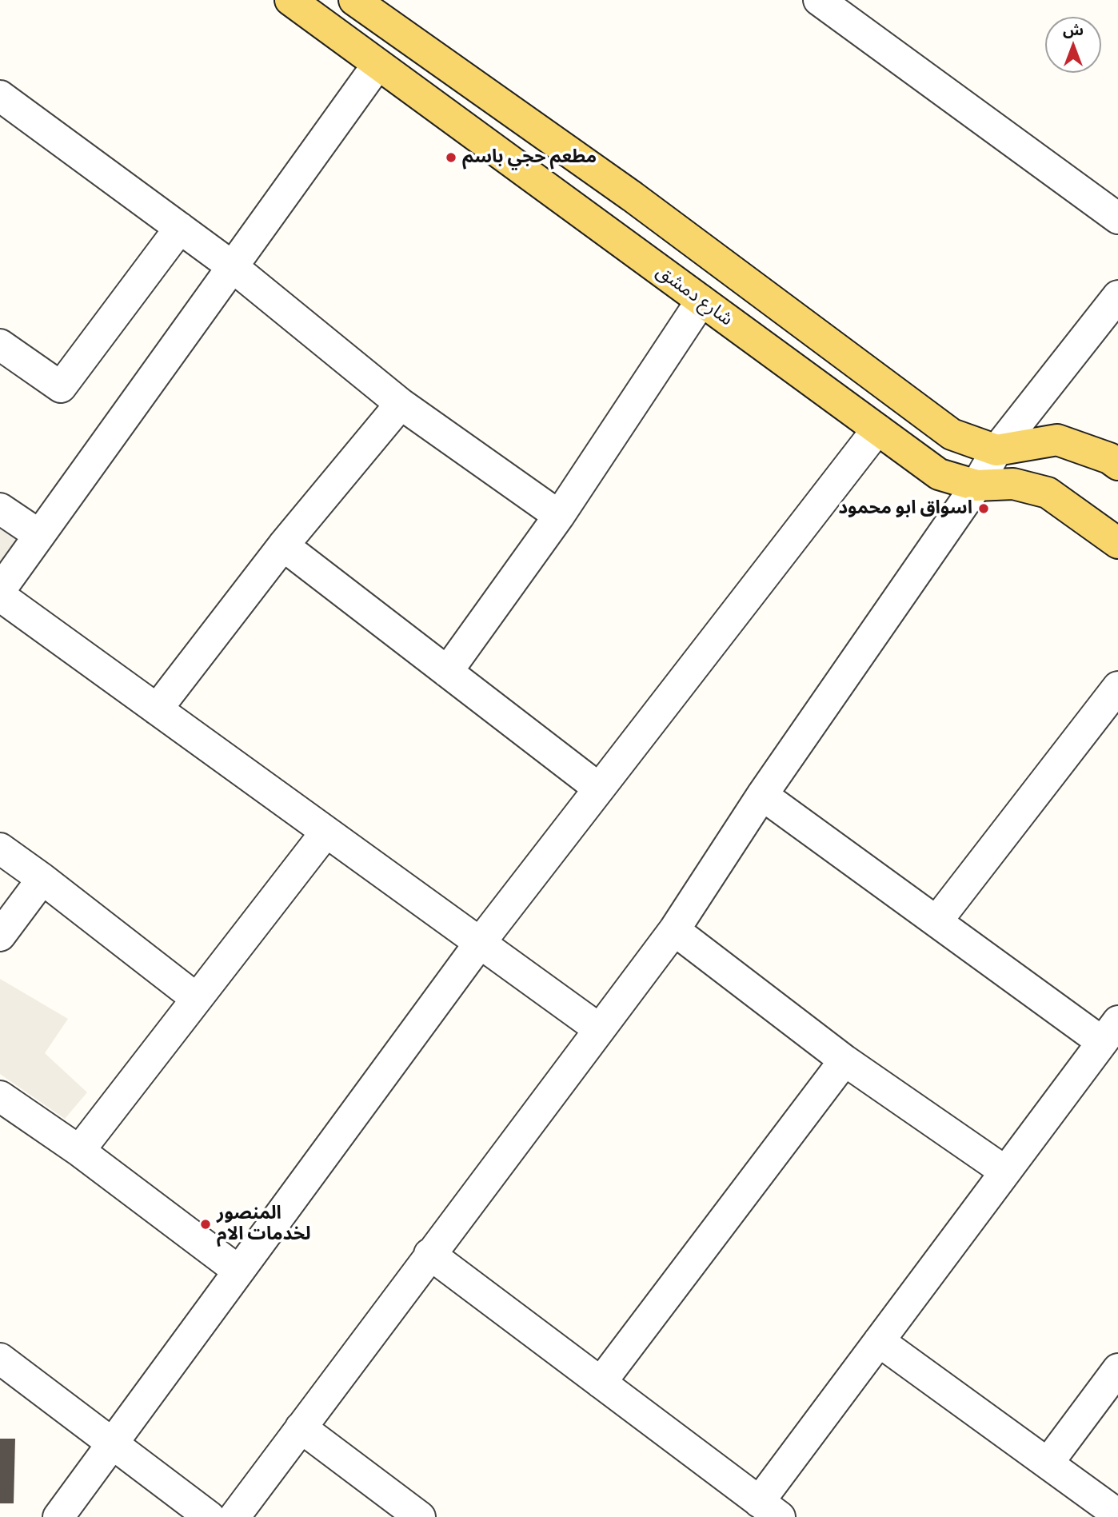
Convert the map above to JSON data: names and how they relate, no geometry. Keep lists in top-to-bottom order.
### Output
{
  "streets": {
    "main road": ["شارع دمشق"]
  },
  "places": ["مطعم حجي باسم", "اسواق ابو محمود", "المنصور لخدمات الام"],
  "north": "top"
}
